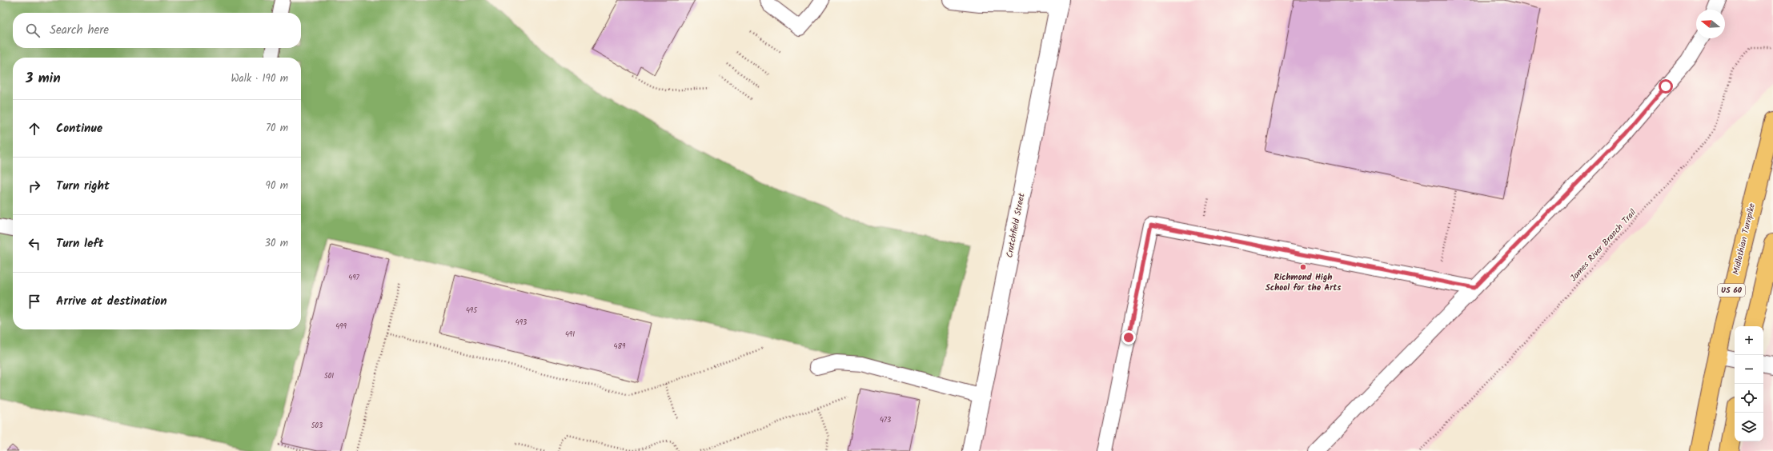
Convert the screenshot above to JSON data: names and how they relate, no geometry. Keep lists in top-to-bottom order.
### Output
{
  "streets": {
    "main road": ["Midlothian Turnpike", "US 60"],
    "street": ["Crutchfield Street"],
    "path": ["James River Branch Trail"]
  },
  "places": ["Richmond High School for the Arts"],
  "house_numbers": [
    "497",
    "495",
    "493",
    "499",
    "491",
    "489",
    "501",
    "473",
    "503"
  ],
  "north": "left",
  "page": {
    "search": "Search here",
    "heading": ["3 min", "Walk · 190 m"],
    "list": [
      ["Continue", "70 m"],
      ["Turn right", "90 m"],
      ["Turn left", "30 m"],
      "Arrive at destination"
    ],
    "map_buttons": ["+", "−"]
  }
}
